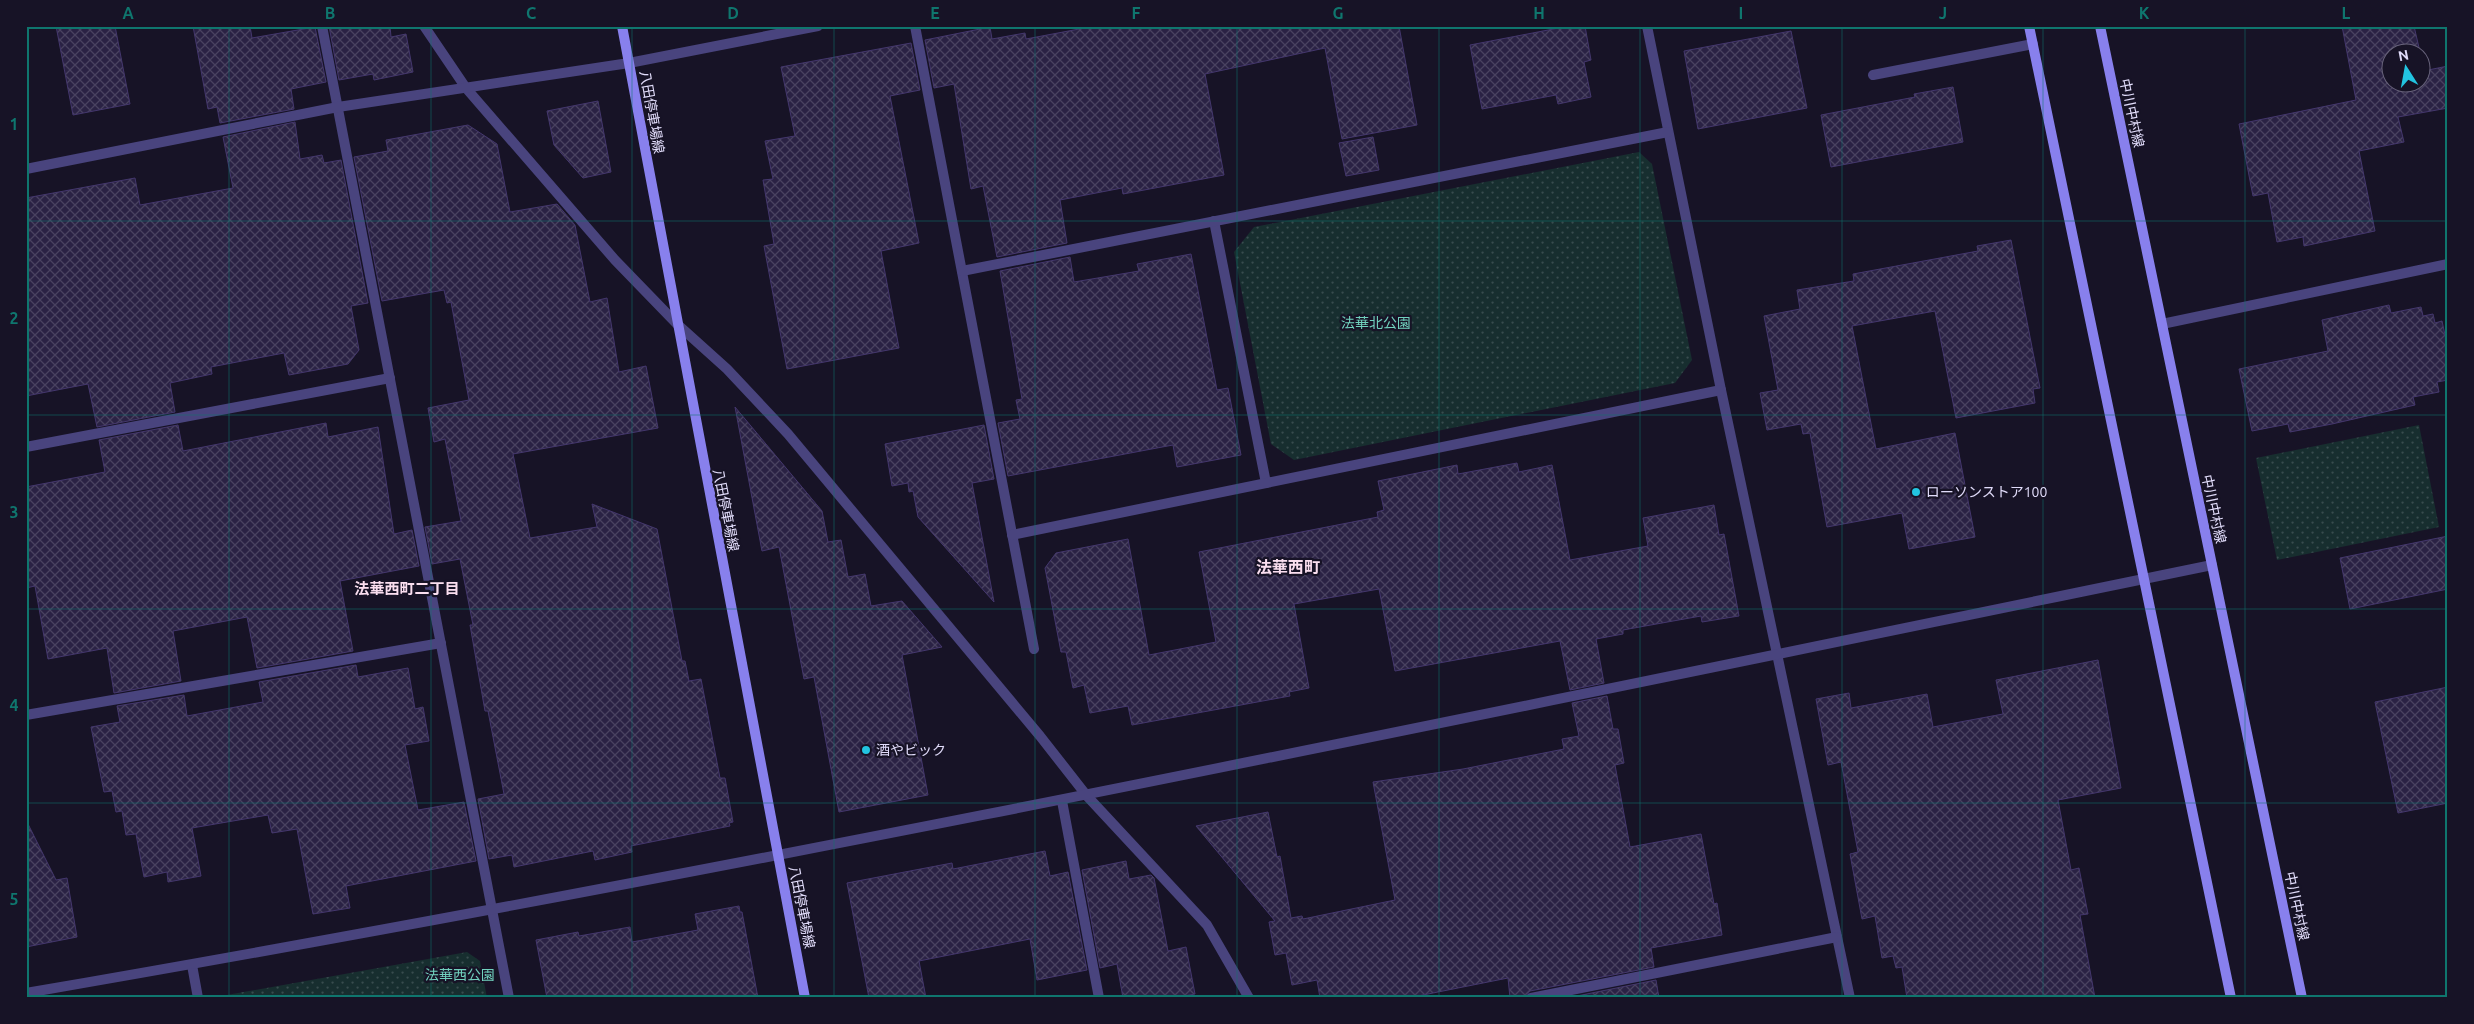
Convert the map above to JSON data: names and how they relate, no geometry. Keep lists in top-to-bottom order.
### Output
{
  "streets": {
    "main road": ["八田停車場線", "中川中村線"]
  },
  "districts": ["法華西町", "法華西町二丁目"],
  "parks": ["法華北公園", "法華西公園"],
  "places": ["ローソンストア100", "酒やビック"],
  "north": "top",
  "grid": {
    "columns": [
      "A",
      "B",
      "C",
      "D",
      "E",
      "F",
      "G",
      "H",
      "I",
      "J",
      "K",
      "L"
    ],
    "rows": [
      "1",
      "2",
      "3",
      "4",
      "5"
    ]
  }
}
